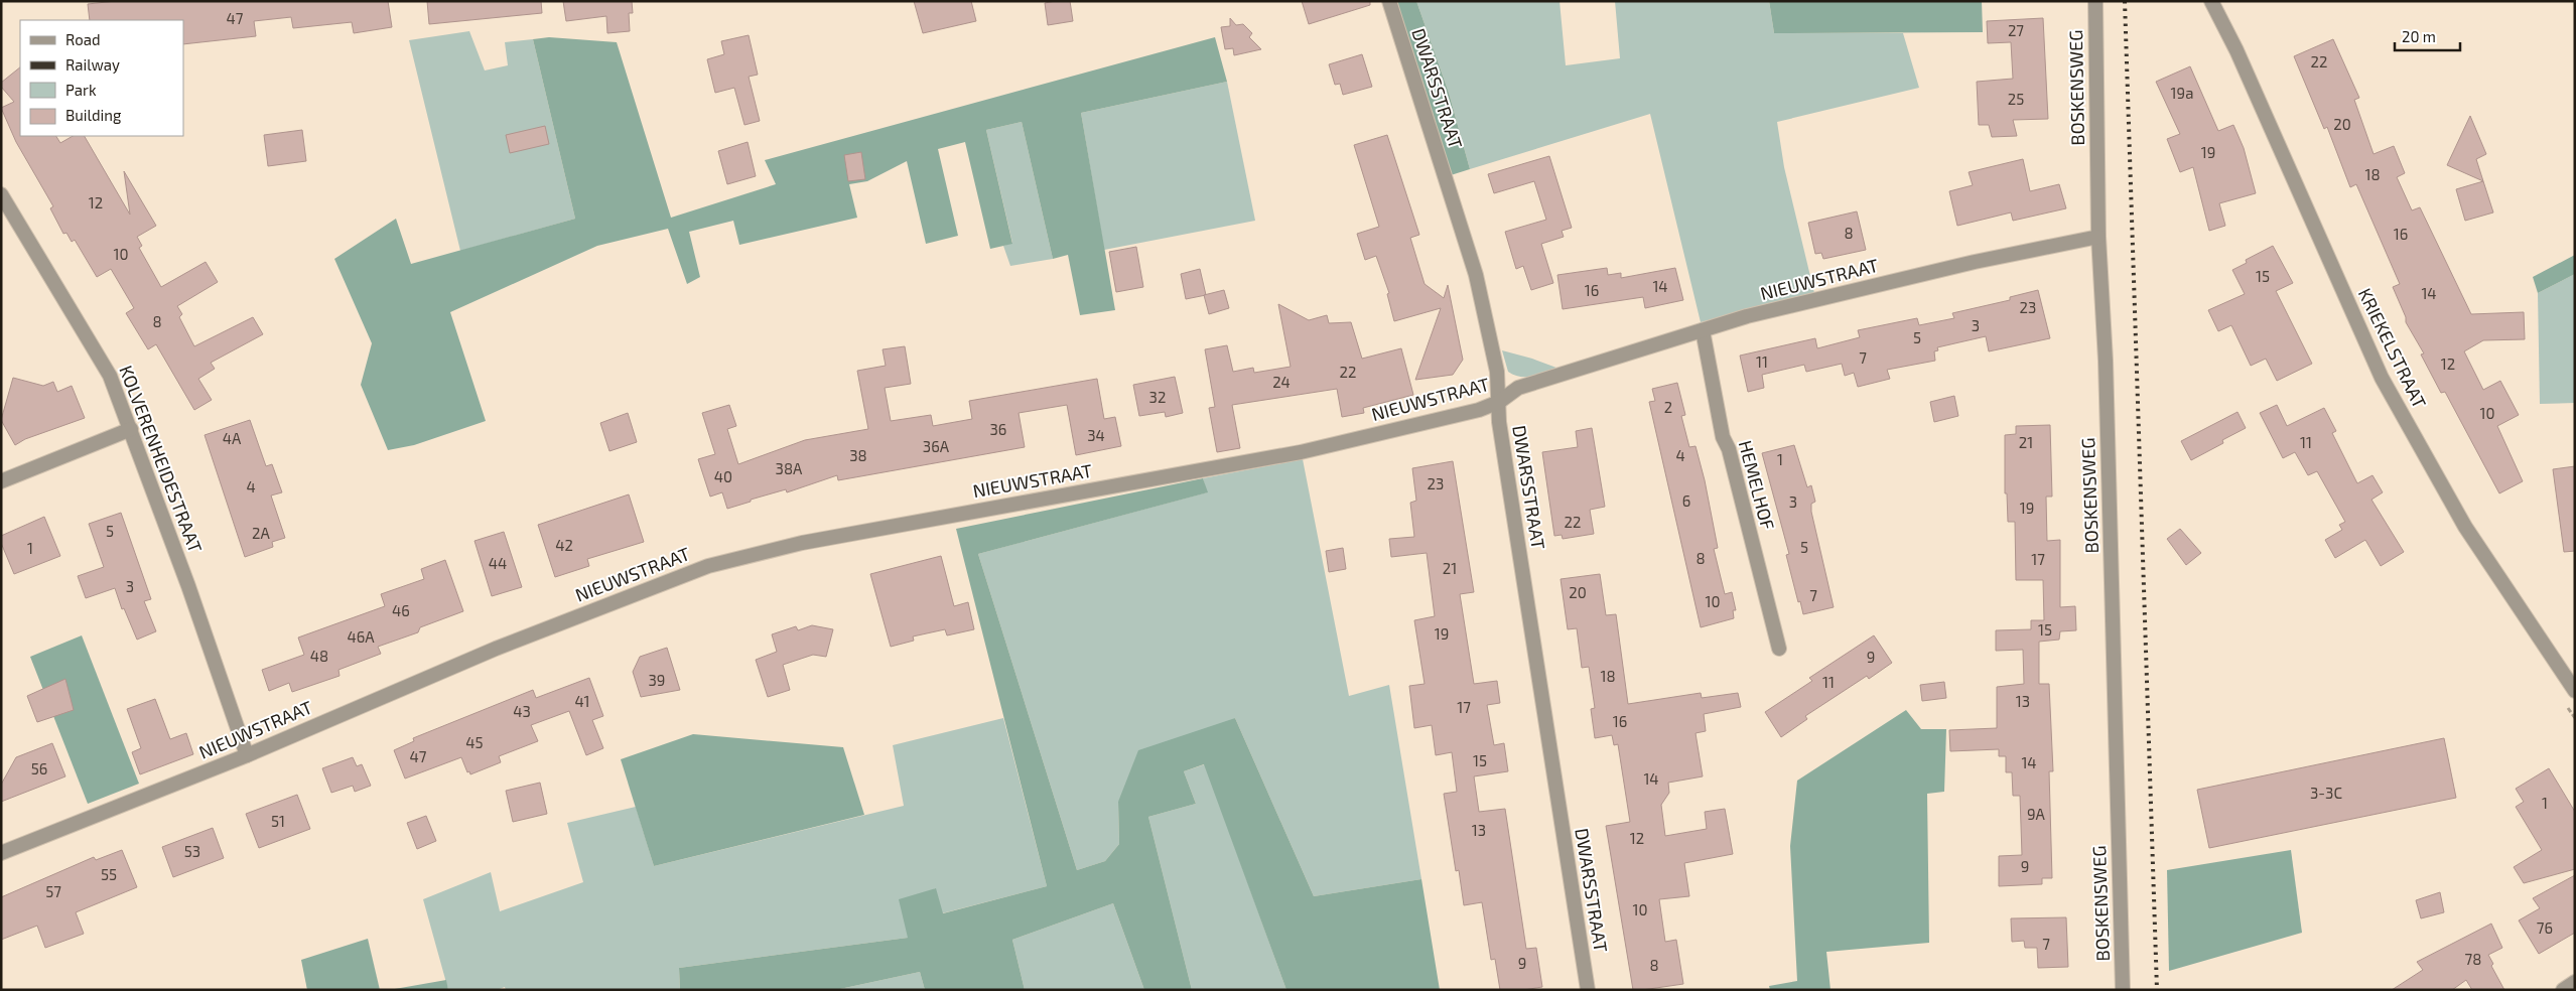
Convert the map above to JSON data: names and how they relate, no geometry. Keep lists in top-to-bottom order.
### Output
{
  "streets": {
    "street": [
      "BOSKENSWEG",
      "DWARSSTRAAT",
      "NIEUWSTRAAT",
      "KRIEKELSTRAAT",
      "KOLVERENHEIDESTRAAT",
      "HEMELHOF"
    ]
  },
  "crossings": [
    ["BOSKENSWEG", "NIEUWSTRAAT"],
    ["DWARSSTRAAT", "NIEUWSTRAAT"],
    ["NIEUWSTRAAT", "KOLVERENHEIDESTRAAT"],
    ["NIEUWSTRAAT", "HEMELHOF"]
  ],
  "house_numbers": [
    "47",
    "27",
    "22",
    "19a",
    "25",
    "20",
    "19",
    "18",
    "12",
    "8",
    "16",
    "10",
    "15",
    "14",
    "16",
    "14",
    "23",
    "8",
    "3",
    "5",
    "7",
    "11",
    "12",
    "22",
    "24",
    "32",
    "2",
    "10",
    "36",
    "34",
    "4A",
    "21",
    "11",
    "36A",
    "38",
    "4",
    "1",
    "38A",
    "40",
    "23",
    "4",
    "6",
    "3",
    "19",
    "22",
    "5",
    "2A",
    "42",
    "5",
    "1",
    "8",
    "17",
    "44",
    "21",
    "3",
    "20",
    "7",
    "10",
    "46",
    "15",
    "19",
    "46A",
    "48",
    "9",
    "18",
    "39",
    "11",
    "41",
    "13",
    "17",
    "43",
    "16",
    "45",
    "47",
    "15",
    "14",
    "56",
    "14",
    "3-3C",
    "1",
    "9A",
    "51",
    "13",
    "12",
    "53",
    "9",
    "55",
    "57",
    "10",
    "76",
    "7",
    "78",
    "9",
    "8"
  ],
  "legend": [
    "Road",
    "Railway",
    "Park",
    "Building"
  ],
  "scale_bar": "20 m"
}
